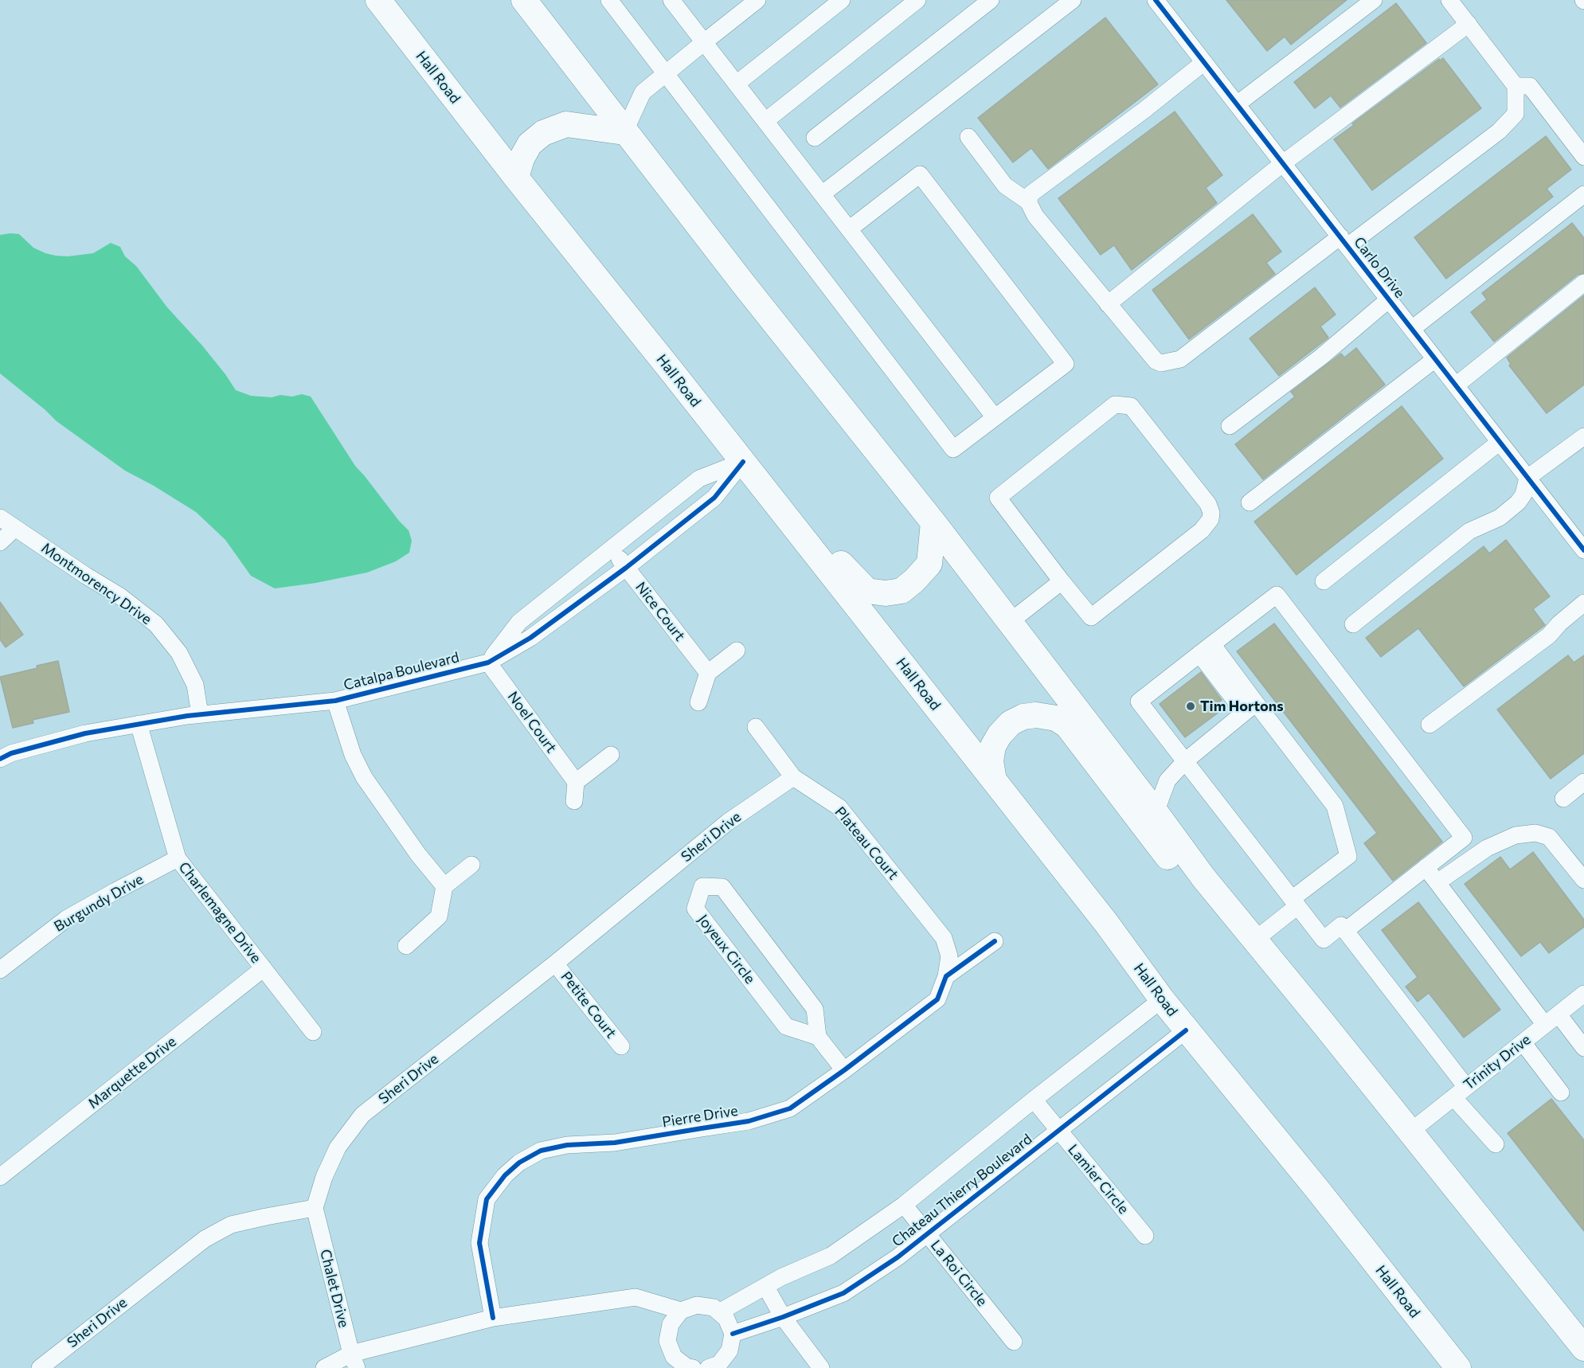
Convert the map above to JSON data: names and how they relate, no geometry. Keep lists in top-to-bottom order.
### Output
{
  "streets": {
    "highway": ["Hall Road"],
    "street": [
      "Carlo Drive",
      "Montmorency Drive",
      "Nice Court",
      "Catalpa Boulevard",
      "Noel Court",
      "Sheri Drive",
      "Plateau Court",
      "Burgundy Drive",
      "Charlemagne Drive",
      "Joyeux Circle",
      "Petite Court",
      "Trinity Drive",
      "Marquette Drive",
      "Pierre Drive",
      "Lamier Circle",
      "Chateau Thierry Boulevard",
      "La Roi Circle",
      "Chalet Drive"
    ]
  },
  "crossings": [
    ["Hall Road", "Catalpa Boulevard"],
    ["Hall Road", "Chateau Thierry Boulevard"],
    ["Montmorency Drive", "Catalpa Boulevard"],
    ["Nice Court", "Catalpa Boulevard"],
    ["Catalpa Boulevard", "Noel Court"],
    ["Catalpa Boulevard", "Charlemagne Drive"],
    ["Sheri Drive", "Plateau Court"],
    ["Sheri Drive", "Petite Court"],
    ["Sheri Drive", "Chalet Drive"],
    ["Plateau Court", "Pierre Drive"],
    ["Burgundy Drive", "Charlemagne Drive"],
    ["Charlemagne Drive", "Marquette Drive"],
    ["Joyeux Circle", "Pierre Drive"],
    ["Lamier Circle", "Chateau Thierry Boulevard"],
    ["Chateau Thierry Boulevard", "La Roi Circle"]
  ],
  "places": ["Tim Hortons"]
}
